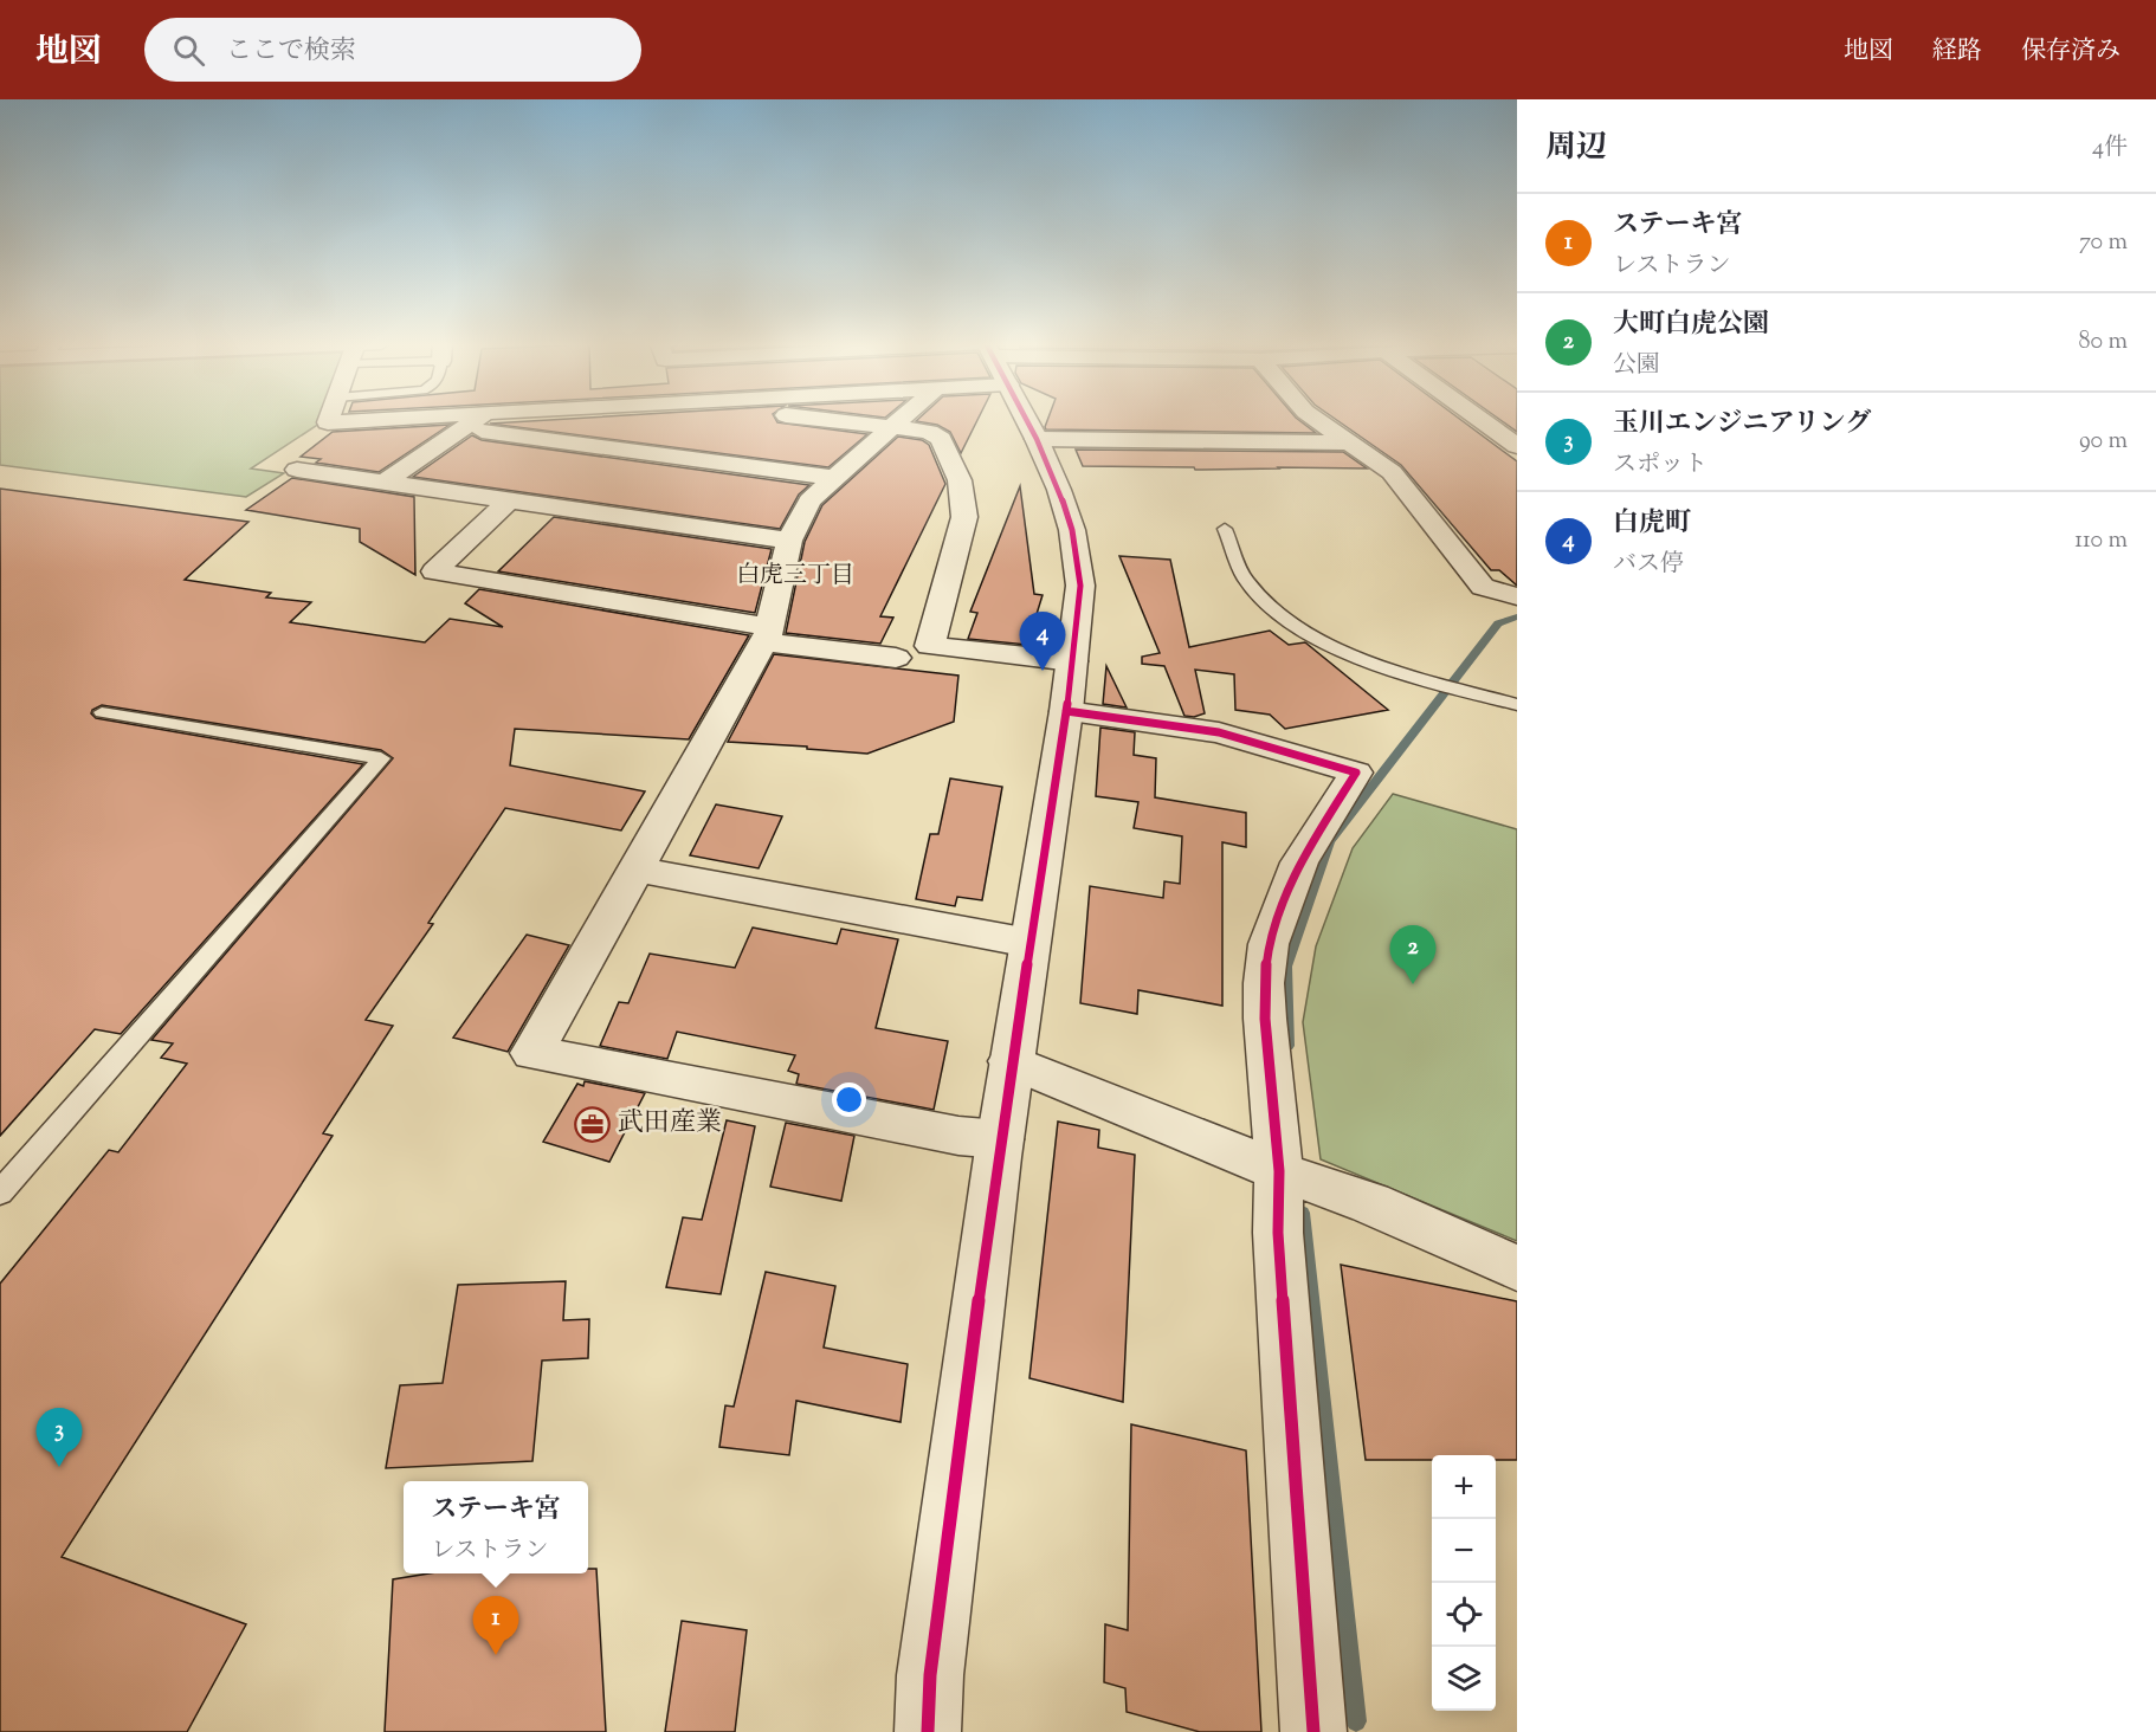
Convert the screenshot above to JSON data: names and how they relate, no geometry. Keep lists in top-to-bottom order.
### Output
{
  "districts": ["白虎三丁目"],
  "places": {
    "office": ["武田産業"]
  },
  "page": {
    "header": "地図",
    "search": "ここで検索",
    "nav": ["地図", "経路", "保存済み"],
    "heading": ["周辺", "4件"],
    "list": [
      {
        "mark": "1",
        "name": "ステーキ宮",
        "note": "レストラン",
        "value": "70 m"
      },
      {
        "mark": "2",
        "name": "大町白虎公園",
        "note": "公園",
        "value": "80 m"
      },
      {
        "mark": "3",
        "name": "玉川エンジニアリング",
        "note": "スポット",
        "value": "90 m"
      },
      {
        "mark": "4",
        "name": "白虎町",
        "note": "バス停",
        "value": "110 m"
      }
    ],
    "pins": [
      "4",
      "2",
      "3",
      "1"
    ],
    "map_buttons": ["+", "−"],
    "popup": ["ステーキ宮", "レストラン"]
  }
}
